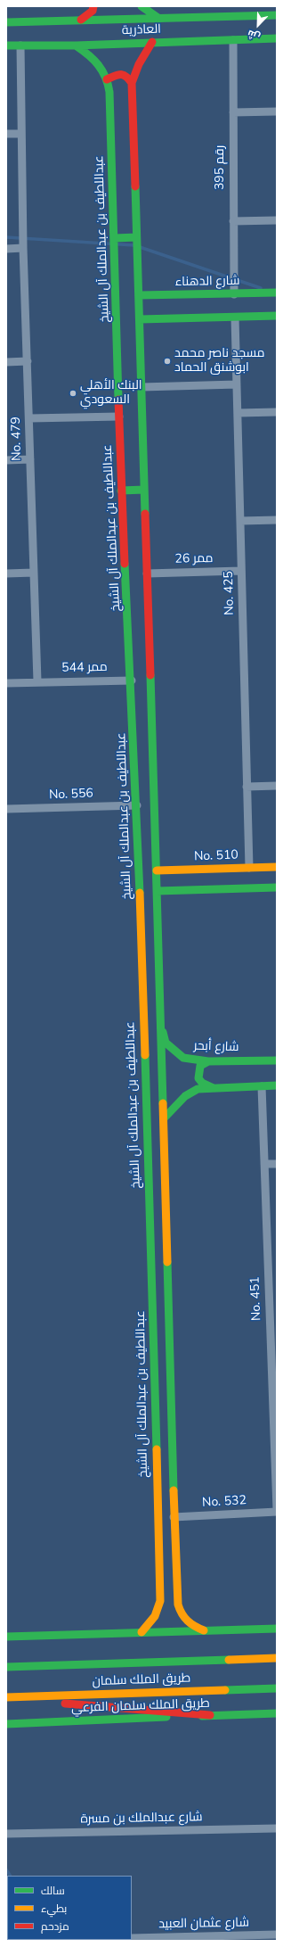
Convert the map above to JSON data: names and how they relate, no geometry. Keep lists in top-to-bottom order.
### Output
{
  "streets": {
    "main road": [
      "العاذرية",
      "عبداللطيف بن عبدالملك آل الشيخ",
      "شارع الدهناء",
      "No. 510",
      "شارع أبحر",
      "طريق الملك سلمان",
      "طريق الملك سلمان الفرعي"
    ],
    "street": [
      "رقم 395",
      "No. 479",
      "ممر 26",
      "No. 425",
      "ممر 544",
      "No. 556",
      "No. 451",
      "No. 532",
      "شارع عبدالملك بن مسرة",
      "شارع عثمان العبيد"
    ]
  },
  "crossings": [
    ["العاذرية", "رقم 395"],
    ["العاذرية", "عبداللطيف بن عبدالملك آل الشيخ"],
    ["العاذرية", "No. 479"],
    ["رقم 395", "شارع الدهناء"],
    ["عبداللطيف بن عبدالملك آل الشيخ", "ممر 544"],
    ["عبداللطيف بن عبدالملك آل الشيخ", "No. 556"],
    ["No. 479", "ممر 544"],
    ["ممر 26", "No. 425"],
    ["No. 425", "No. 510"],
    ["No. 451", "No. 532"]
  ],
  "places": ["مسجد ناصر محمد ابوشنق الحماد", "البنك الأهلي السعودي"],
  "legend": ["سالك", "بطيء", "مزدحم"],
  "north": "bottom left"
}
